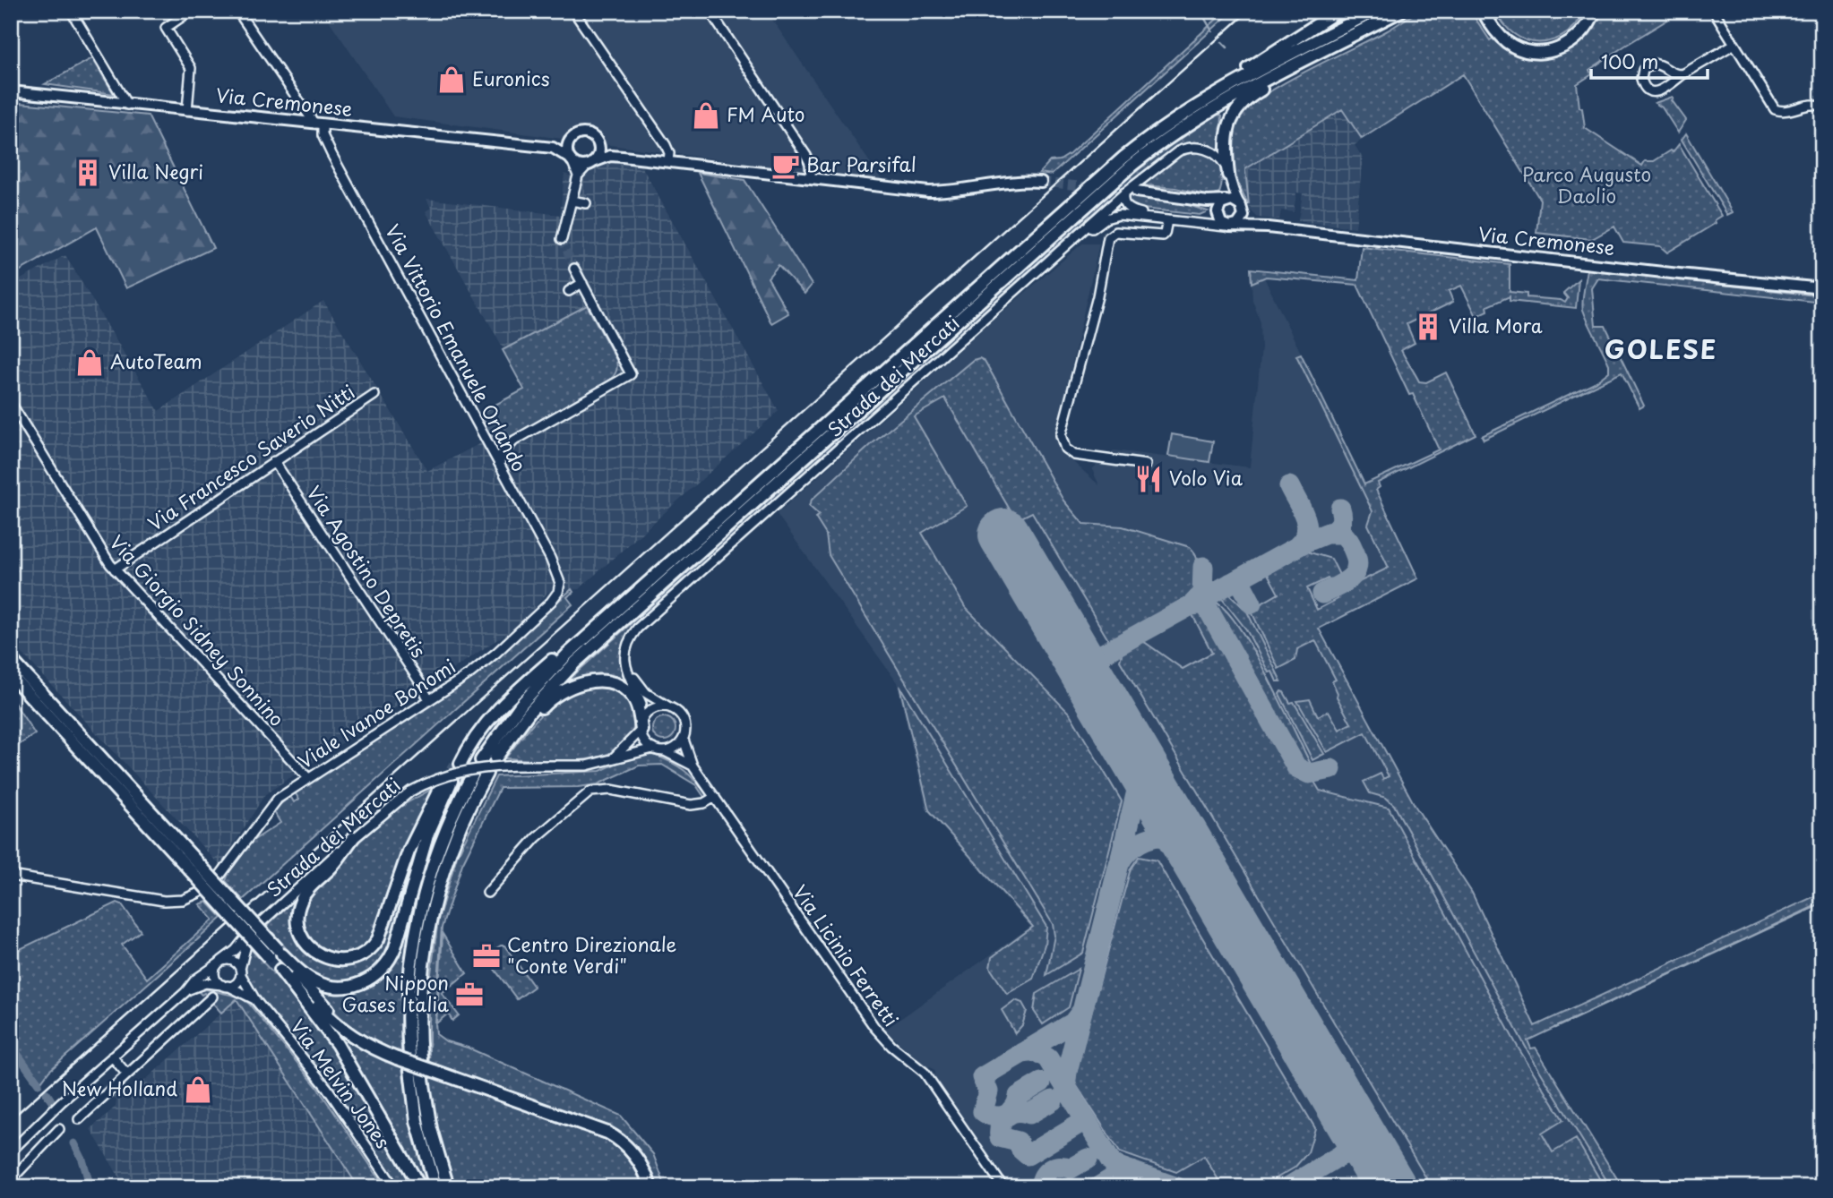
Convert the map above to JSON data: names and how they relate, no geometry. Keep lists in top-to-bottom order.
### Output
{
  "streets": {
    "main road": ["Via Cremonese"],
    "street": [
      "Via Vittorio Emanuele Orlando",
      "Strada dei Mercati",
      "Via Francesco Saverio Nitti",
      "Via Agostino Depretis",
      "Via Giorgio Sidney Sonnino",
      "Viale Ivanoe Bonomi",
      "Via Licinio Ferretti",
      "Via Melvin Jones"
    ]
  },
  "crossings": [
    ["Via Cremonese", "Via Vittorio Emanuele Orlando"],
    ["Via Cremonese", "Strada dei Mercati"],
    ["Via Vittorio Emanuele Orlando", "Viale Ivanoe Bonomi"],
    ["Strada dei Mercati", "Via Licinio Ferretti"],
    ["Via Francesco Saverio Nitti", "Via Agostino Depretis"],
    ["Via Francesco Saverio Nitti", "Via Giorgio Sidney Sonnino"],
    ["Via Agostino Depretis", "Viale Ivanoe Bonomi"],
    ["Via Giorgio Sidney Sonnino", "Viale Ivanoe Bonomi"]
  ],
  "districts": ["GOLESE"],
  "parks": ["Parco Augusto Daolio"],
  "places": {
    "shop": [
      "Euronics",
      "FM Auto",
      "AutoTeam",
      "New Holland"
    ],
    "cafe": ["Bar Parsifal"],
    "building": ["Villa Negri", "Villa Mora"],
    "restaurant": ["Volo Via"],
    "office": ["Centro Direzionale \"Conte Verdi\"", "Nippon Gases Italia"]
  },
  "scale_bar": "100 m"
}
